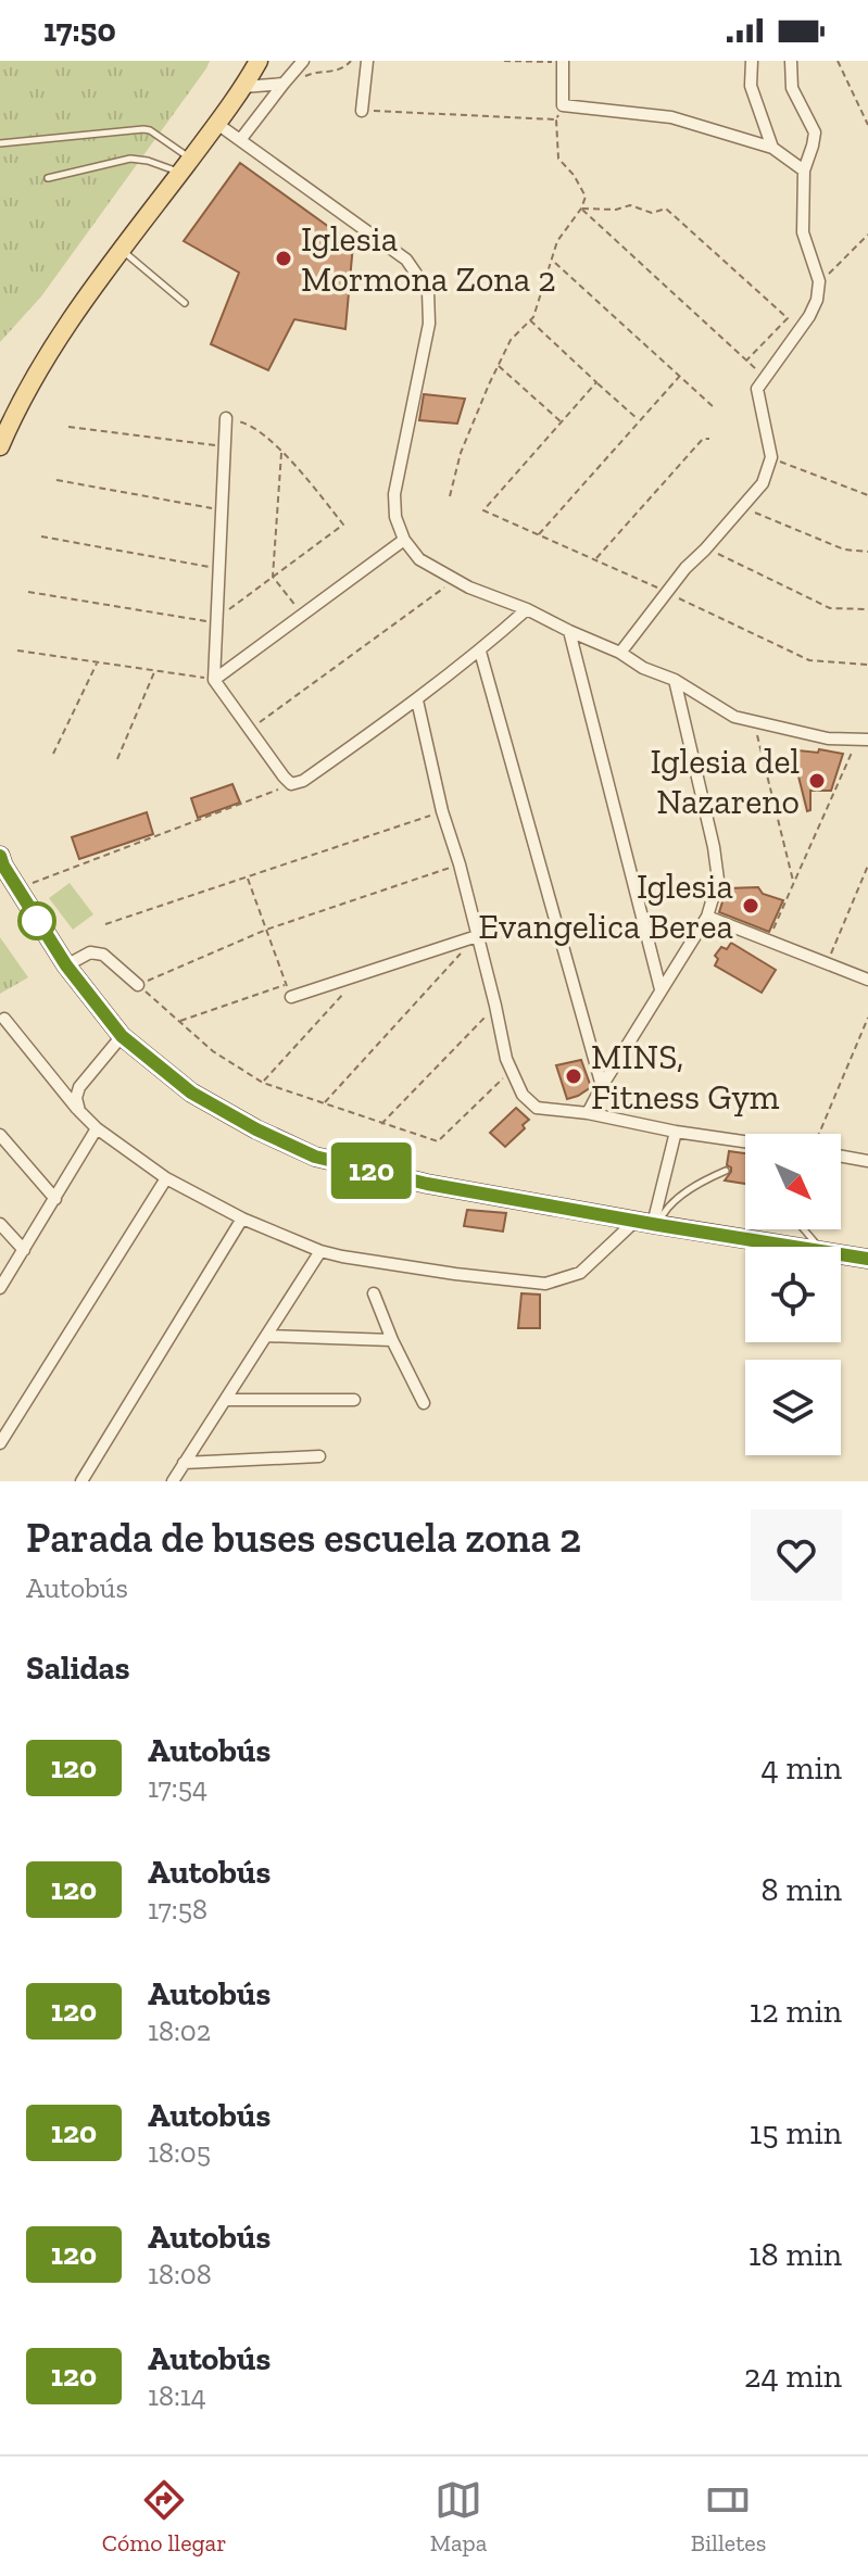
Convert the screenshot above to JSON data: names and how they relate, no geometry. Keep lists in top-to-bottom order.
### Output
{
  "places": [
    "Iglesia Mormona Zona 2",
    "Iglesia del Nazareno",
    "Iglesia Evangelica Berea",
    "MINS, Fitness Gym"
  ],
  "lines": ["bus line 120"],
  "north": "bottom right",
  "page": {
    "status": "17:50",
    "on_map": "120",
    "heading": [
      ["Parada de buses escuela zona 2", "Autobús"],
      "Salidas"
    ],
    "list": [
      {
        "mark": "120",
        "name": "Autobús",
        "note": "17:54",
        "value": "4 min"
      },
      {
        "mark": "120",
        "name": "Autobús",
        "note": "17:58",
        "value": "8 min"
      },
      {
        "mark": "120",
        "name": "Autobús",
        "note": "18:02",
        "value": "12 min"
      },
      {
        "mark": "120",
        "name": "Autobús",
        "note": "18:05",
        "value": "15 min"
      },
      {
        "mark": "120",
        "name": "Autobús",
        "note": "18:08",
        "value": "18 min"
      },
      {
        "mark": "120",
        "name": "Autobús",
        "note": "18:14",
        "value": "24 min"
      }
    ],
    "tabs": ["Cómo llegar", "Mapa", "Billetes"]
  }
}
